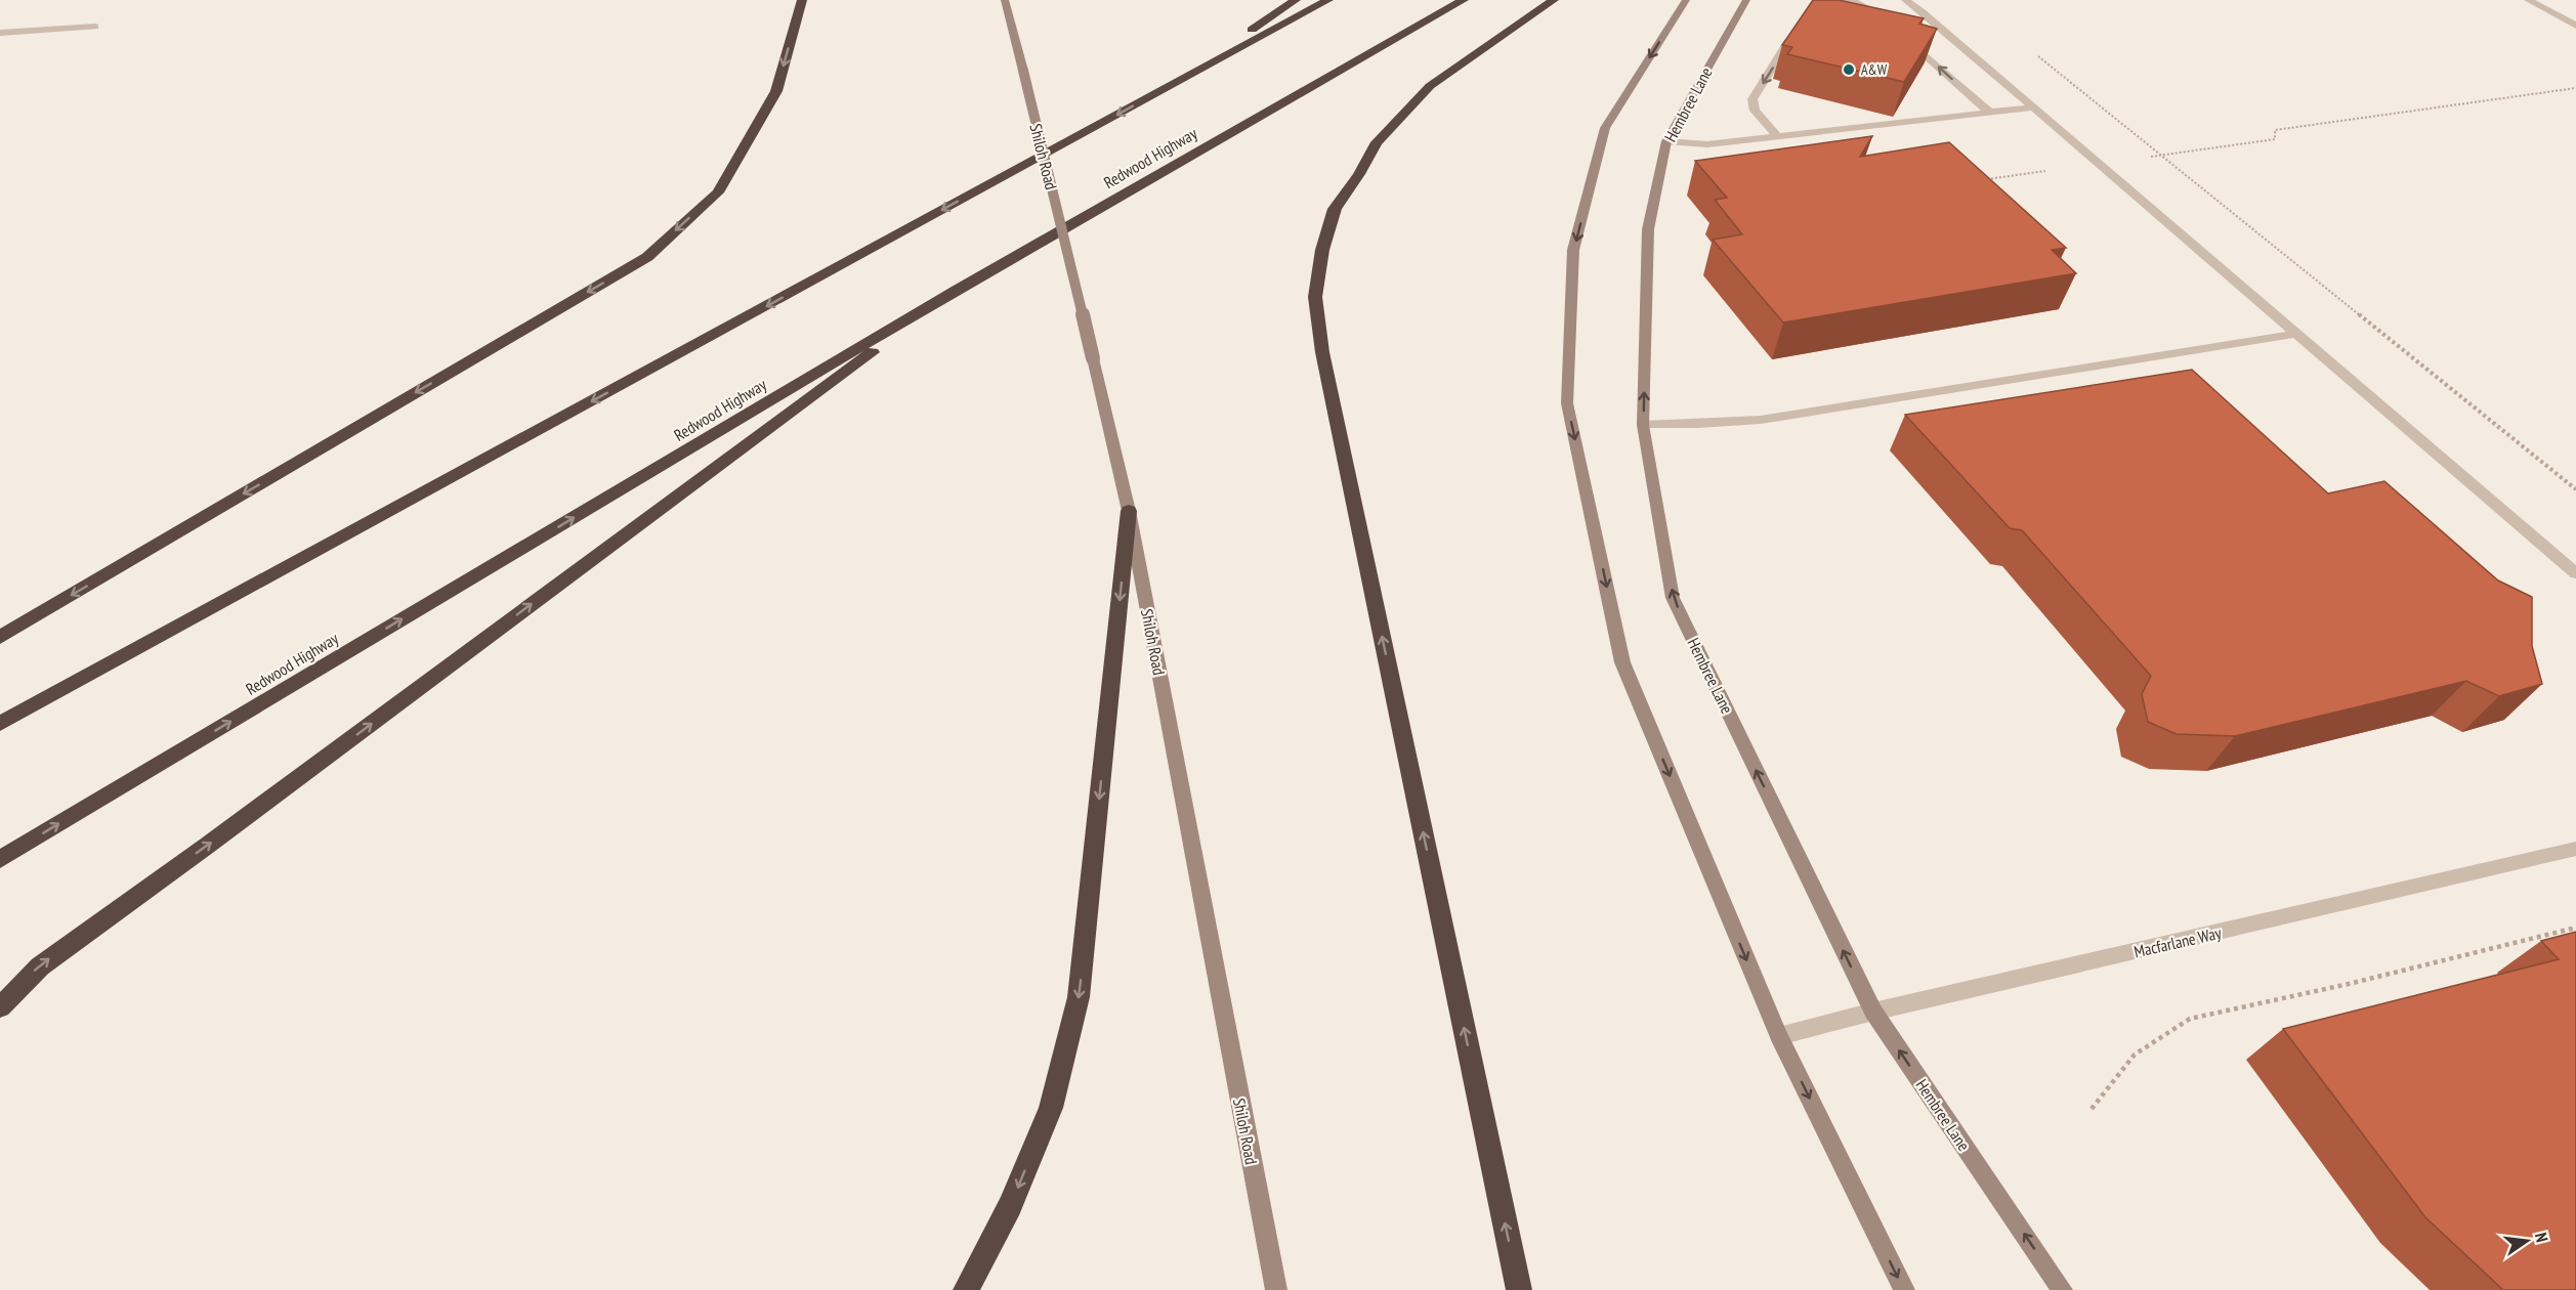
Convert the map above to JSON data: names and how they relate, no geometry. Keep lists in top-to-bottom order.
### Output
{
  "streets": {
    "highway": ["Redwood Highway"],
    "street": ["Hembree Lane", "Shiloh Road", "Macfarlane Way"]
  },
  "crossings": [
    ["Hembree Lane", "Macfarlane Way"]
  ],
  "places": ["A&W"],
  "north": "right"
}
